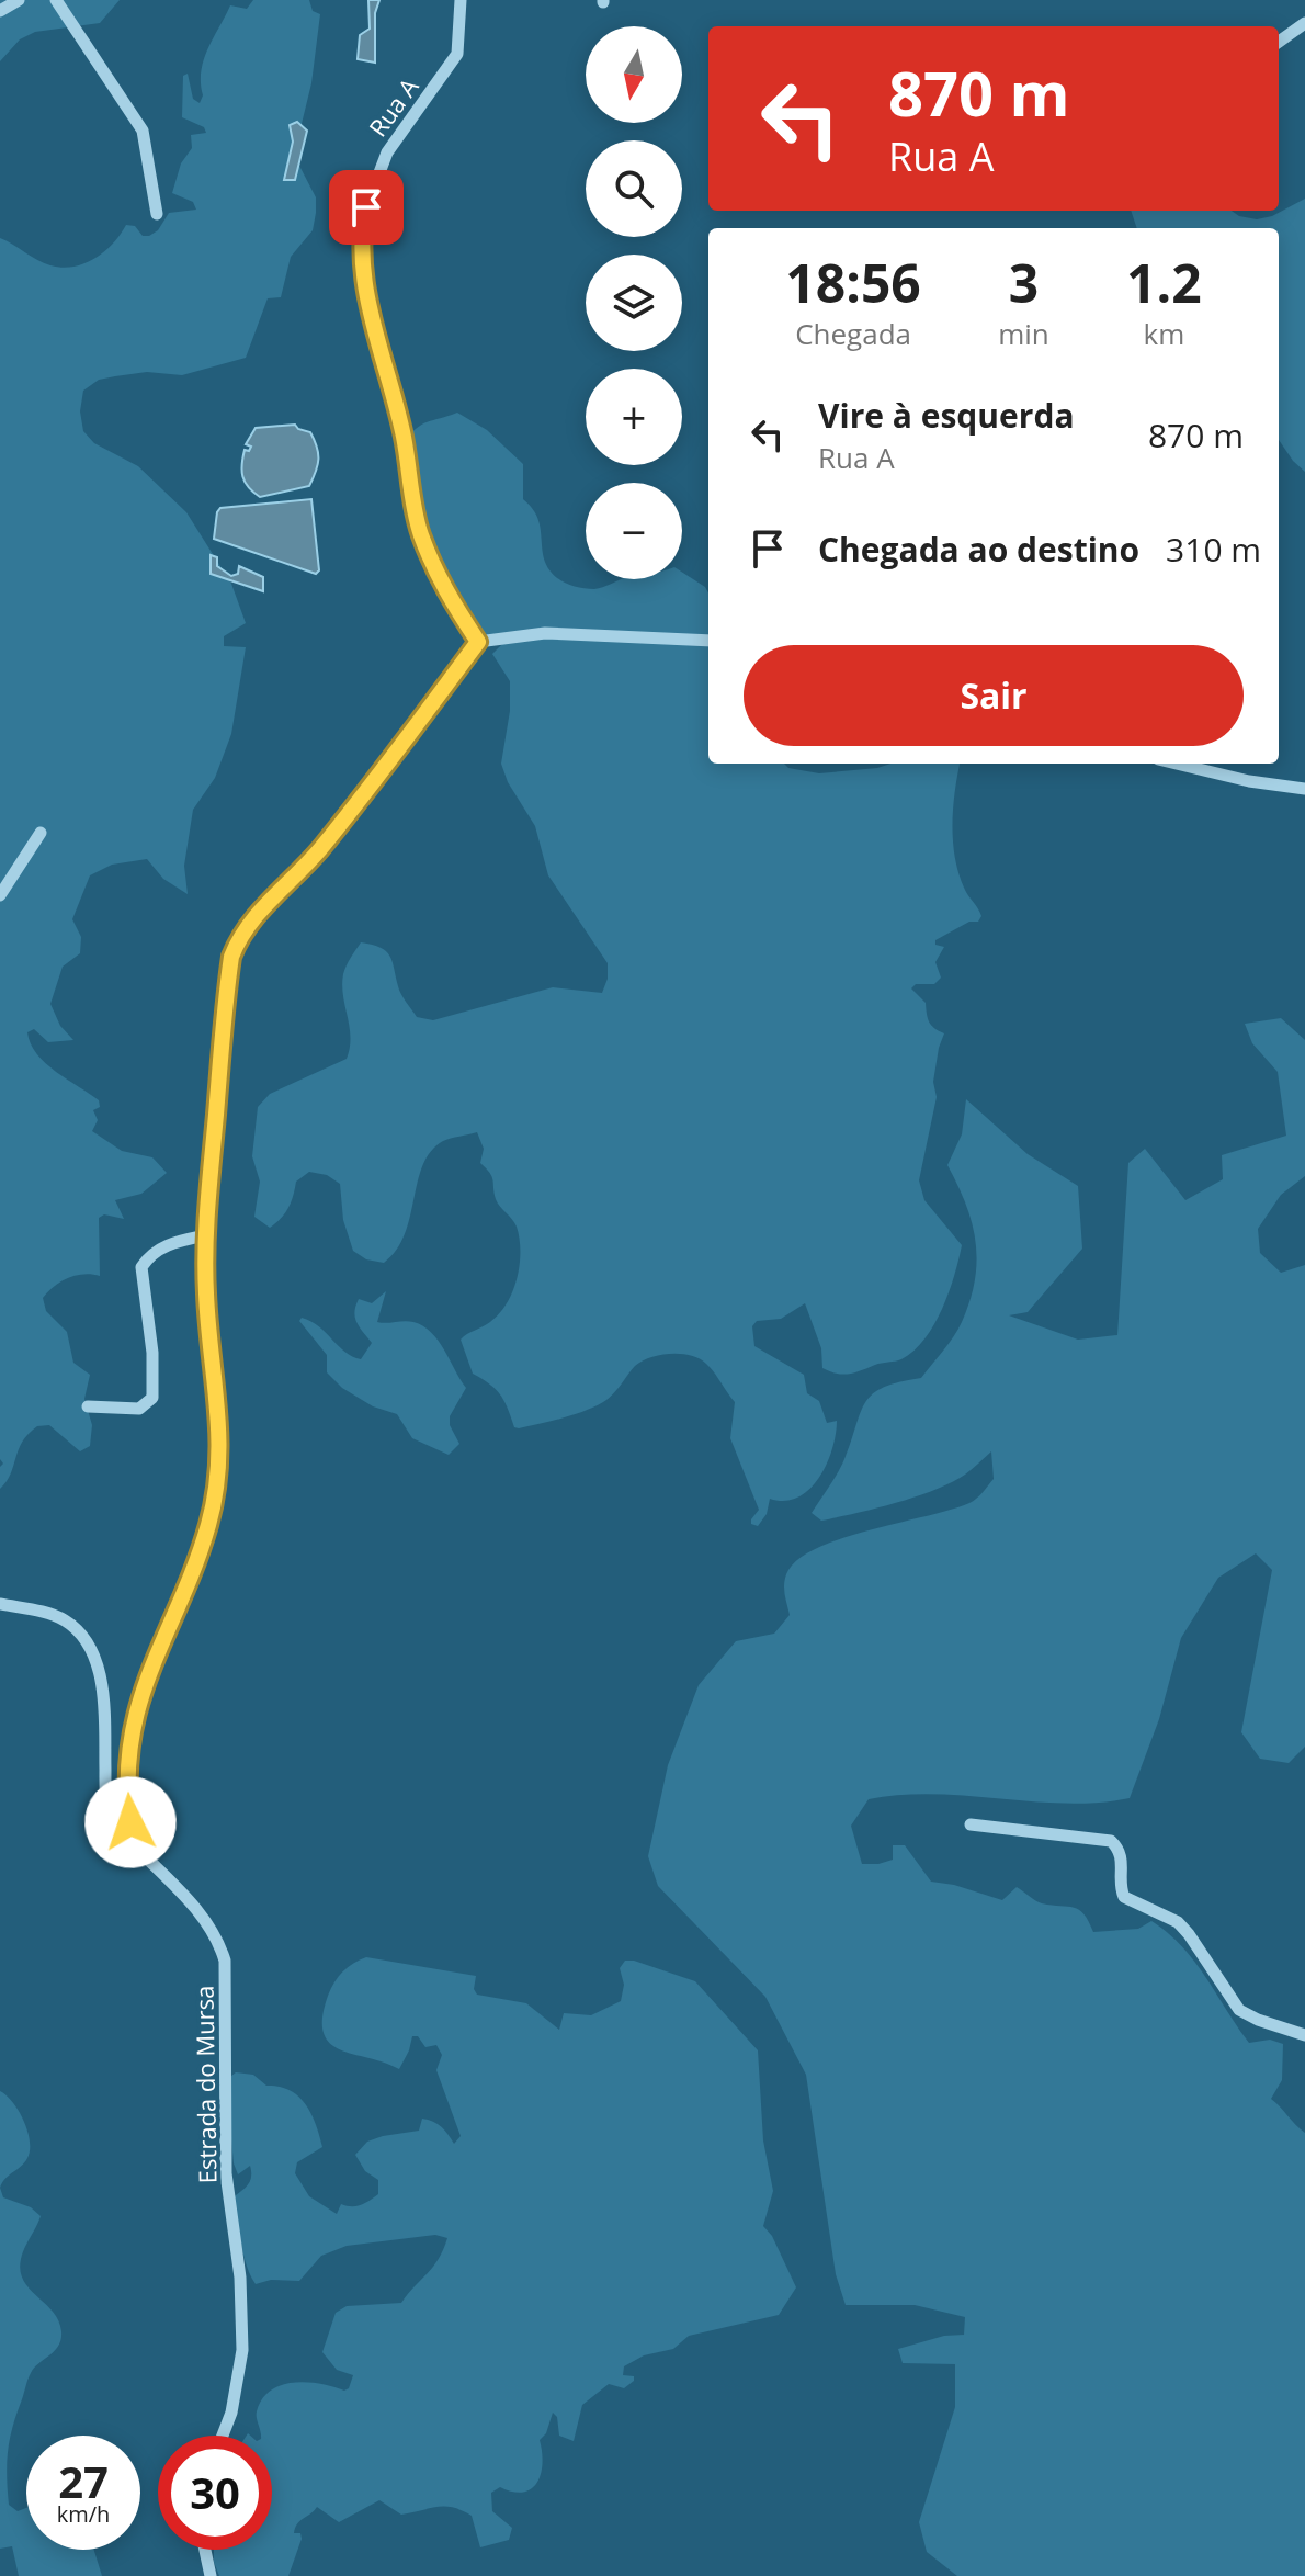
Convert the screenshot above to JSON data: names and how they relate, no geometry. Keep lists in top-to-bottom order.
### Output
{
  "streets": {
    "street": ["Rua A", "Estrada do Mursa"]
  },
  "north": "bottom",
  "page": {
    "map_buttons": ["+", "−"],
    "turn": ["870 m", "Rua A"],
    "eta": [
      "18:56",
      "Chegada",
      "3",
      "min",
      "1.2",
      "km"
    ],
    "list": [
      {
        "name": "Vire à esquerda",
        "note": "Rua A",
        "value": "870 m"
      },
      {
        "name": "Chegada ao destino",
        "value": "310 m"
      }
    ],
    "buttons": "Sair",
    "speed": "27 km/h",
    "limit": "30"
  }
}
